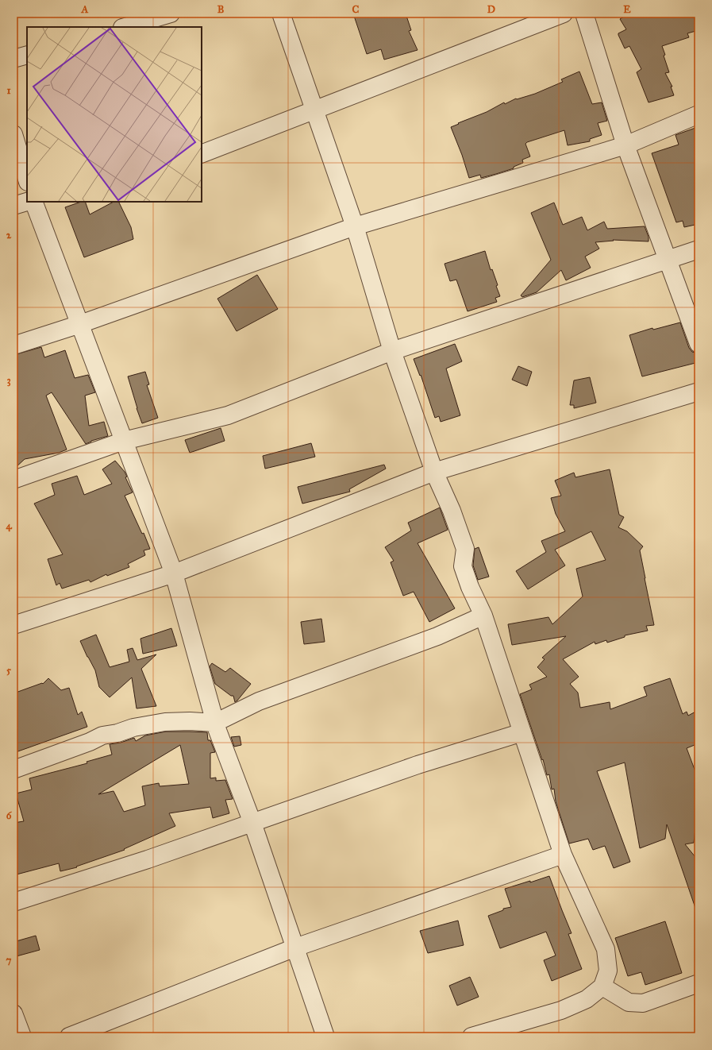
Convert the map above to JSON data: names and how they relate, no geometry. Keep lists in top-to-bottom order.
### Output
{
  "grid": {
    "columns": [
      "A",
      "B",
      "C",
      "D",
      "E"
    ],
    "rows": [
      "1",
      "2",
      "3",
      "4",
      "5",
      "6",
      "7"
    ]
  }
}
